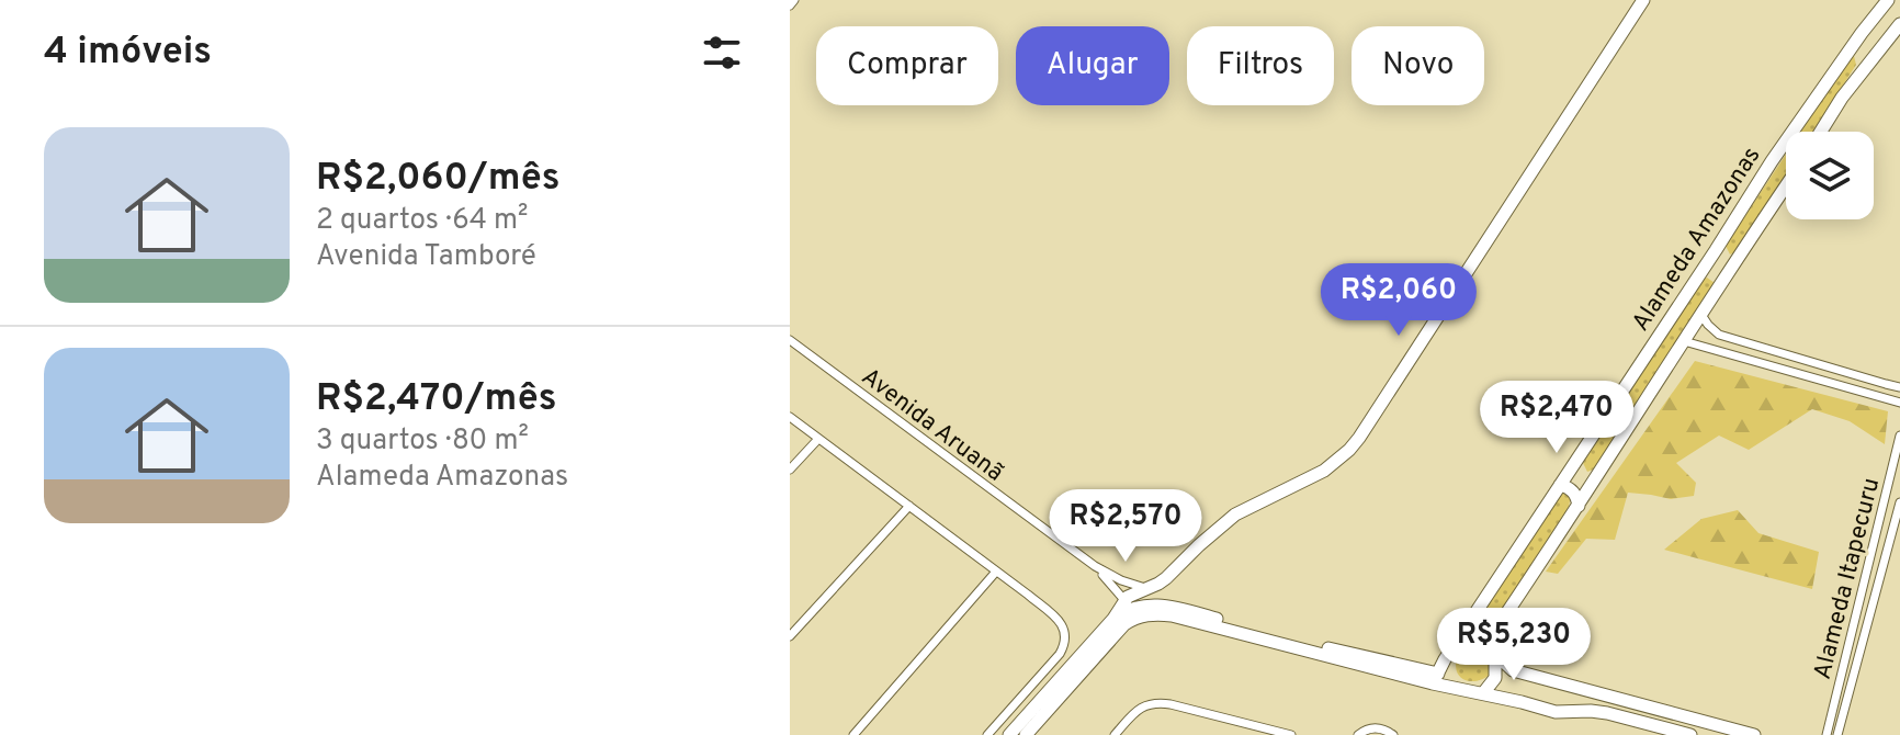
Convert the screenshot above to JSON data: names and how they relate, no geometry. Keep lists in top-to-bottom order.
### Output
{
  "streets": {
    "main road": ["Alameda Amazonas"],
    "street": ["Avenida Aruanã", "Alameda Itapecuru"]
  },
  "page": {
    "heading": "4 imóveis",
    "chip": [
      "Comprar",
      "Alugar",
      "Filtros",
      "Novo"
    ],
    "list": [
      {
        "name": "R$2,060/mês",
        "note": "2 quartos · 64 m² · Avenida Tamboré"
      },
      {
        "name": "R$2,470/mês",
        "note": "3 quartos · 80 m² · Alameda Amazonas"
      }
    ],
    "price": [
      "R$2,060",
      "R$2,470",
      "R$2,570",
      "R$5,230"
    ]
  }
}
